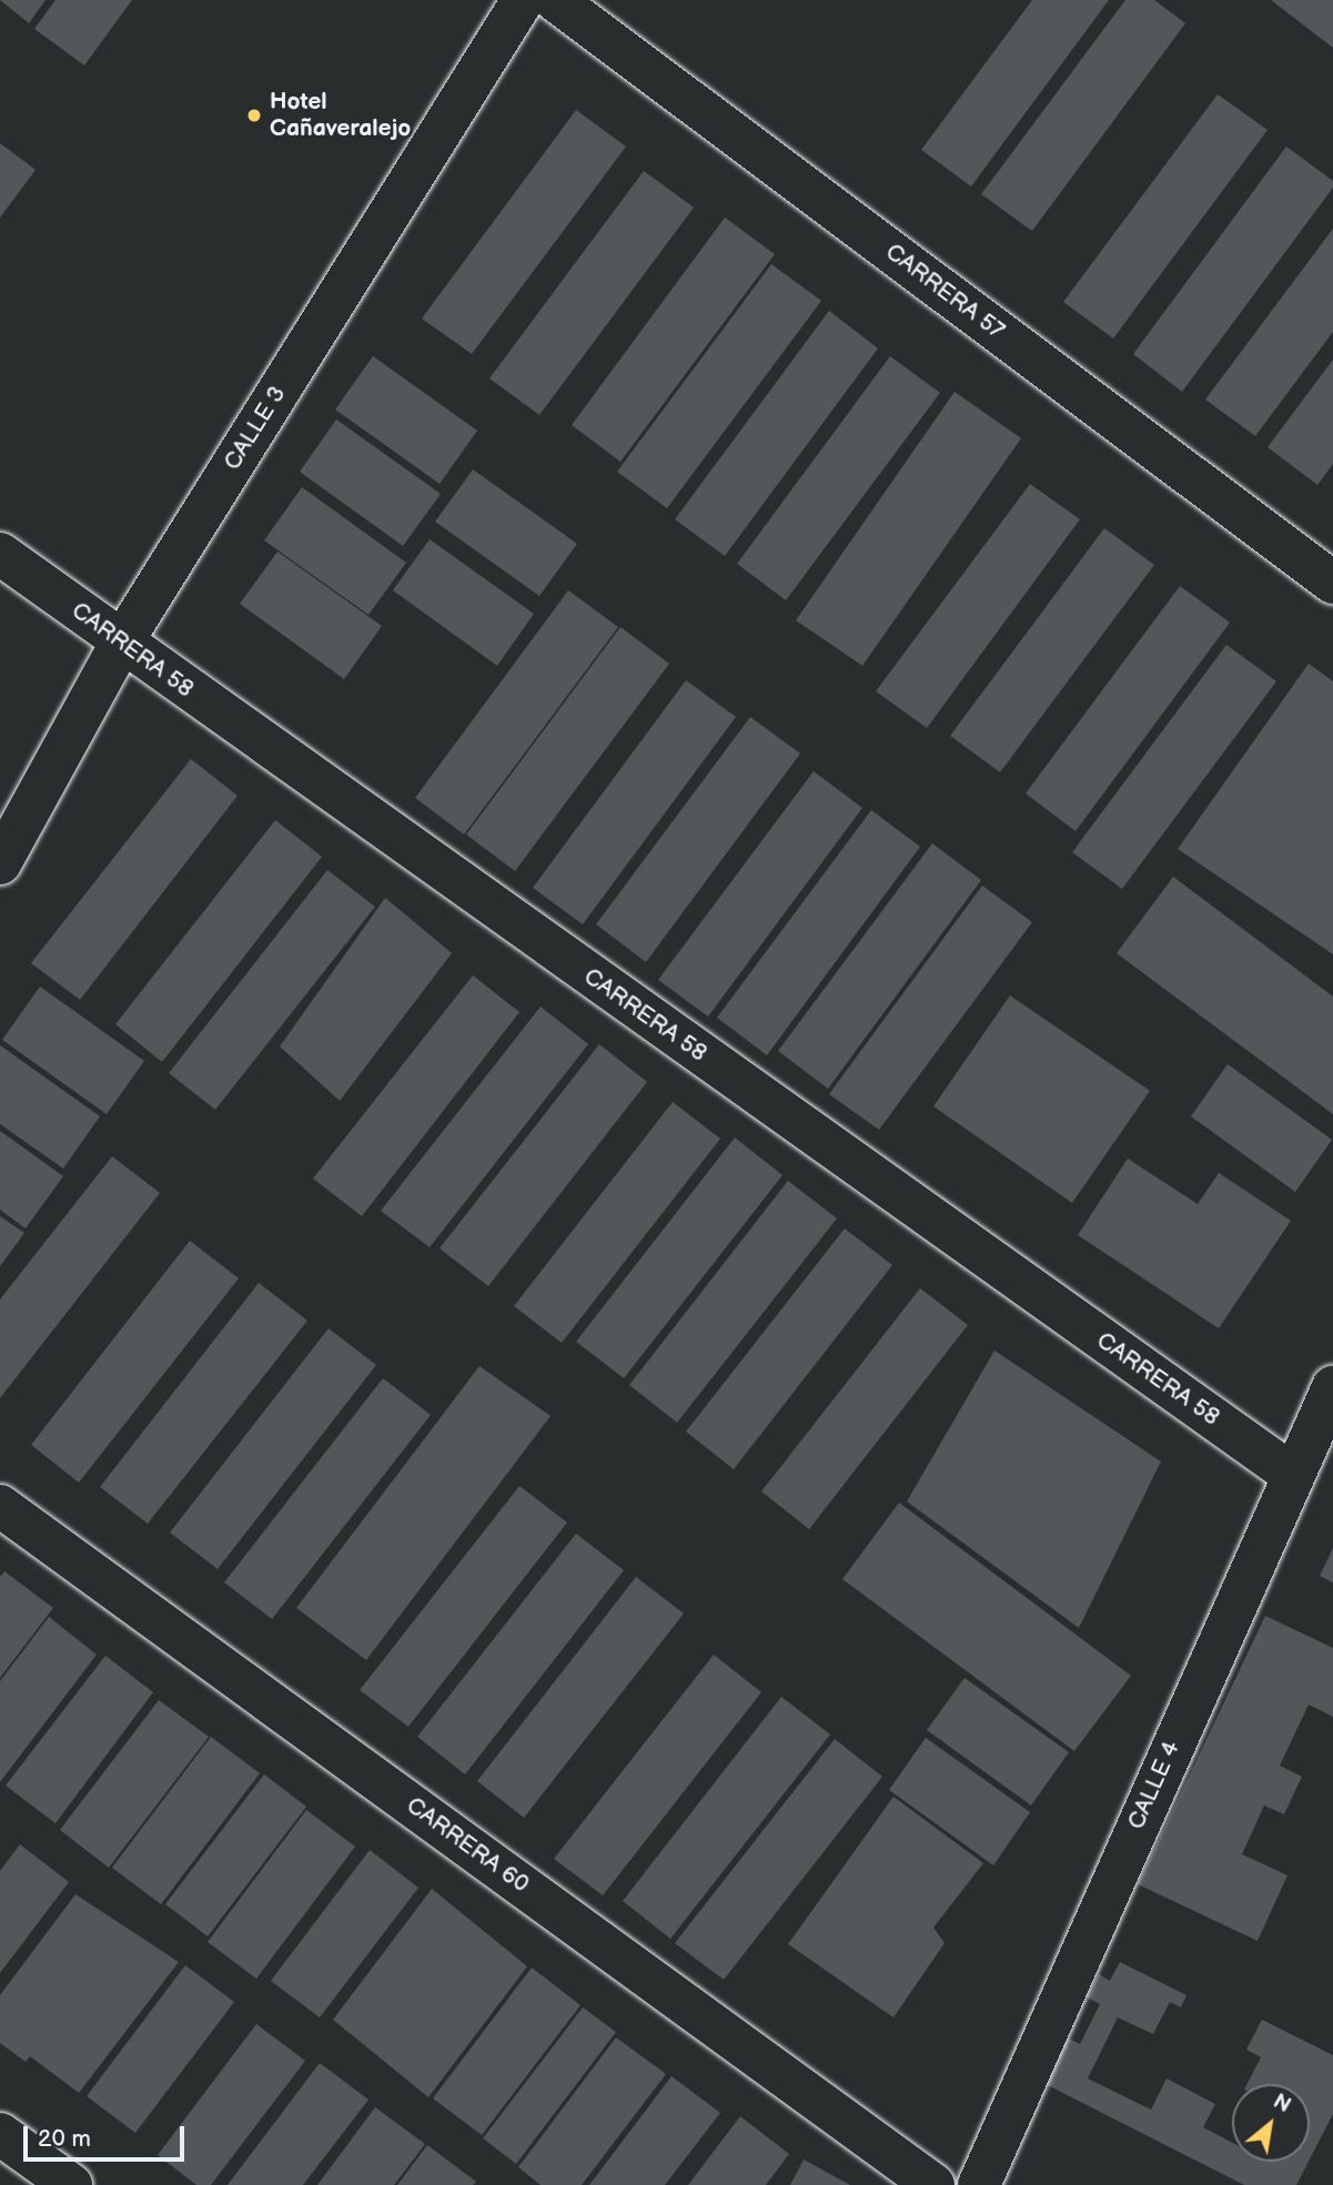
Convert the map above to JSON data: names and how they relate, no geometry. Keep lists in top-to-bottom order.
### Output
{
  "streets": {
    "street": [
      "CARRERA 57",
      "CALLE 3",
      "CARRERA 58",
      "CALLE 4",
      "CARRERA 60"
    ]
  },
  "crossings": [
    ["CALLE 3", "CARRERA 58"],
    ["CARRERA 58", "CALLE 4"]
  ],
  "places": ["Hotel Cañaveralejo"],
  "scale_bar": "20 m",
  "north": "top right"
}
